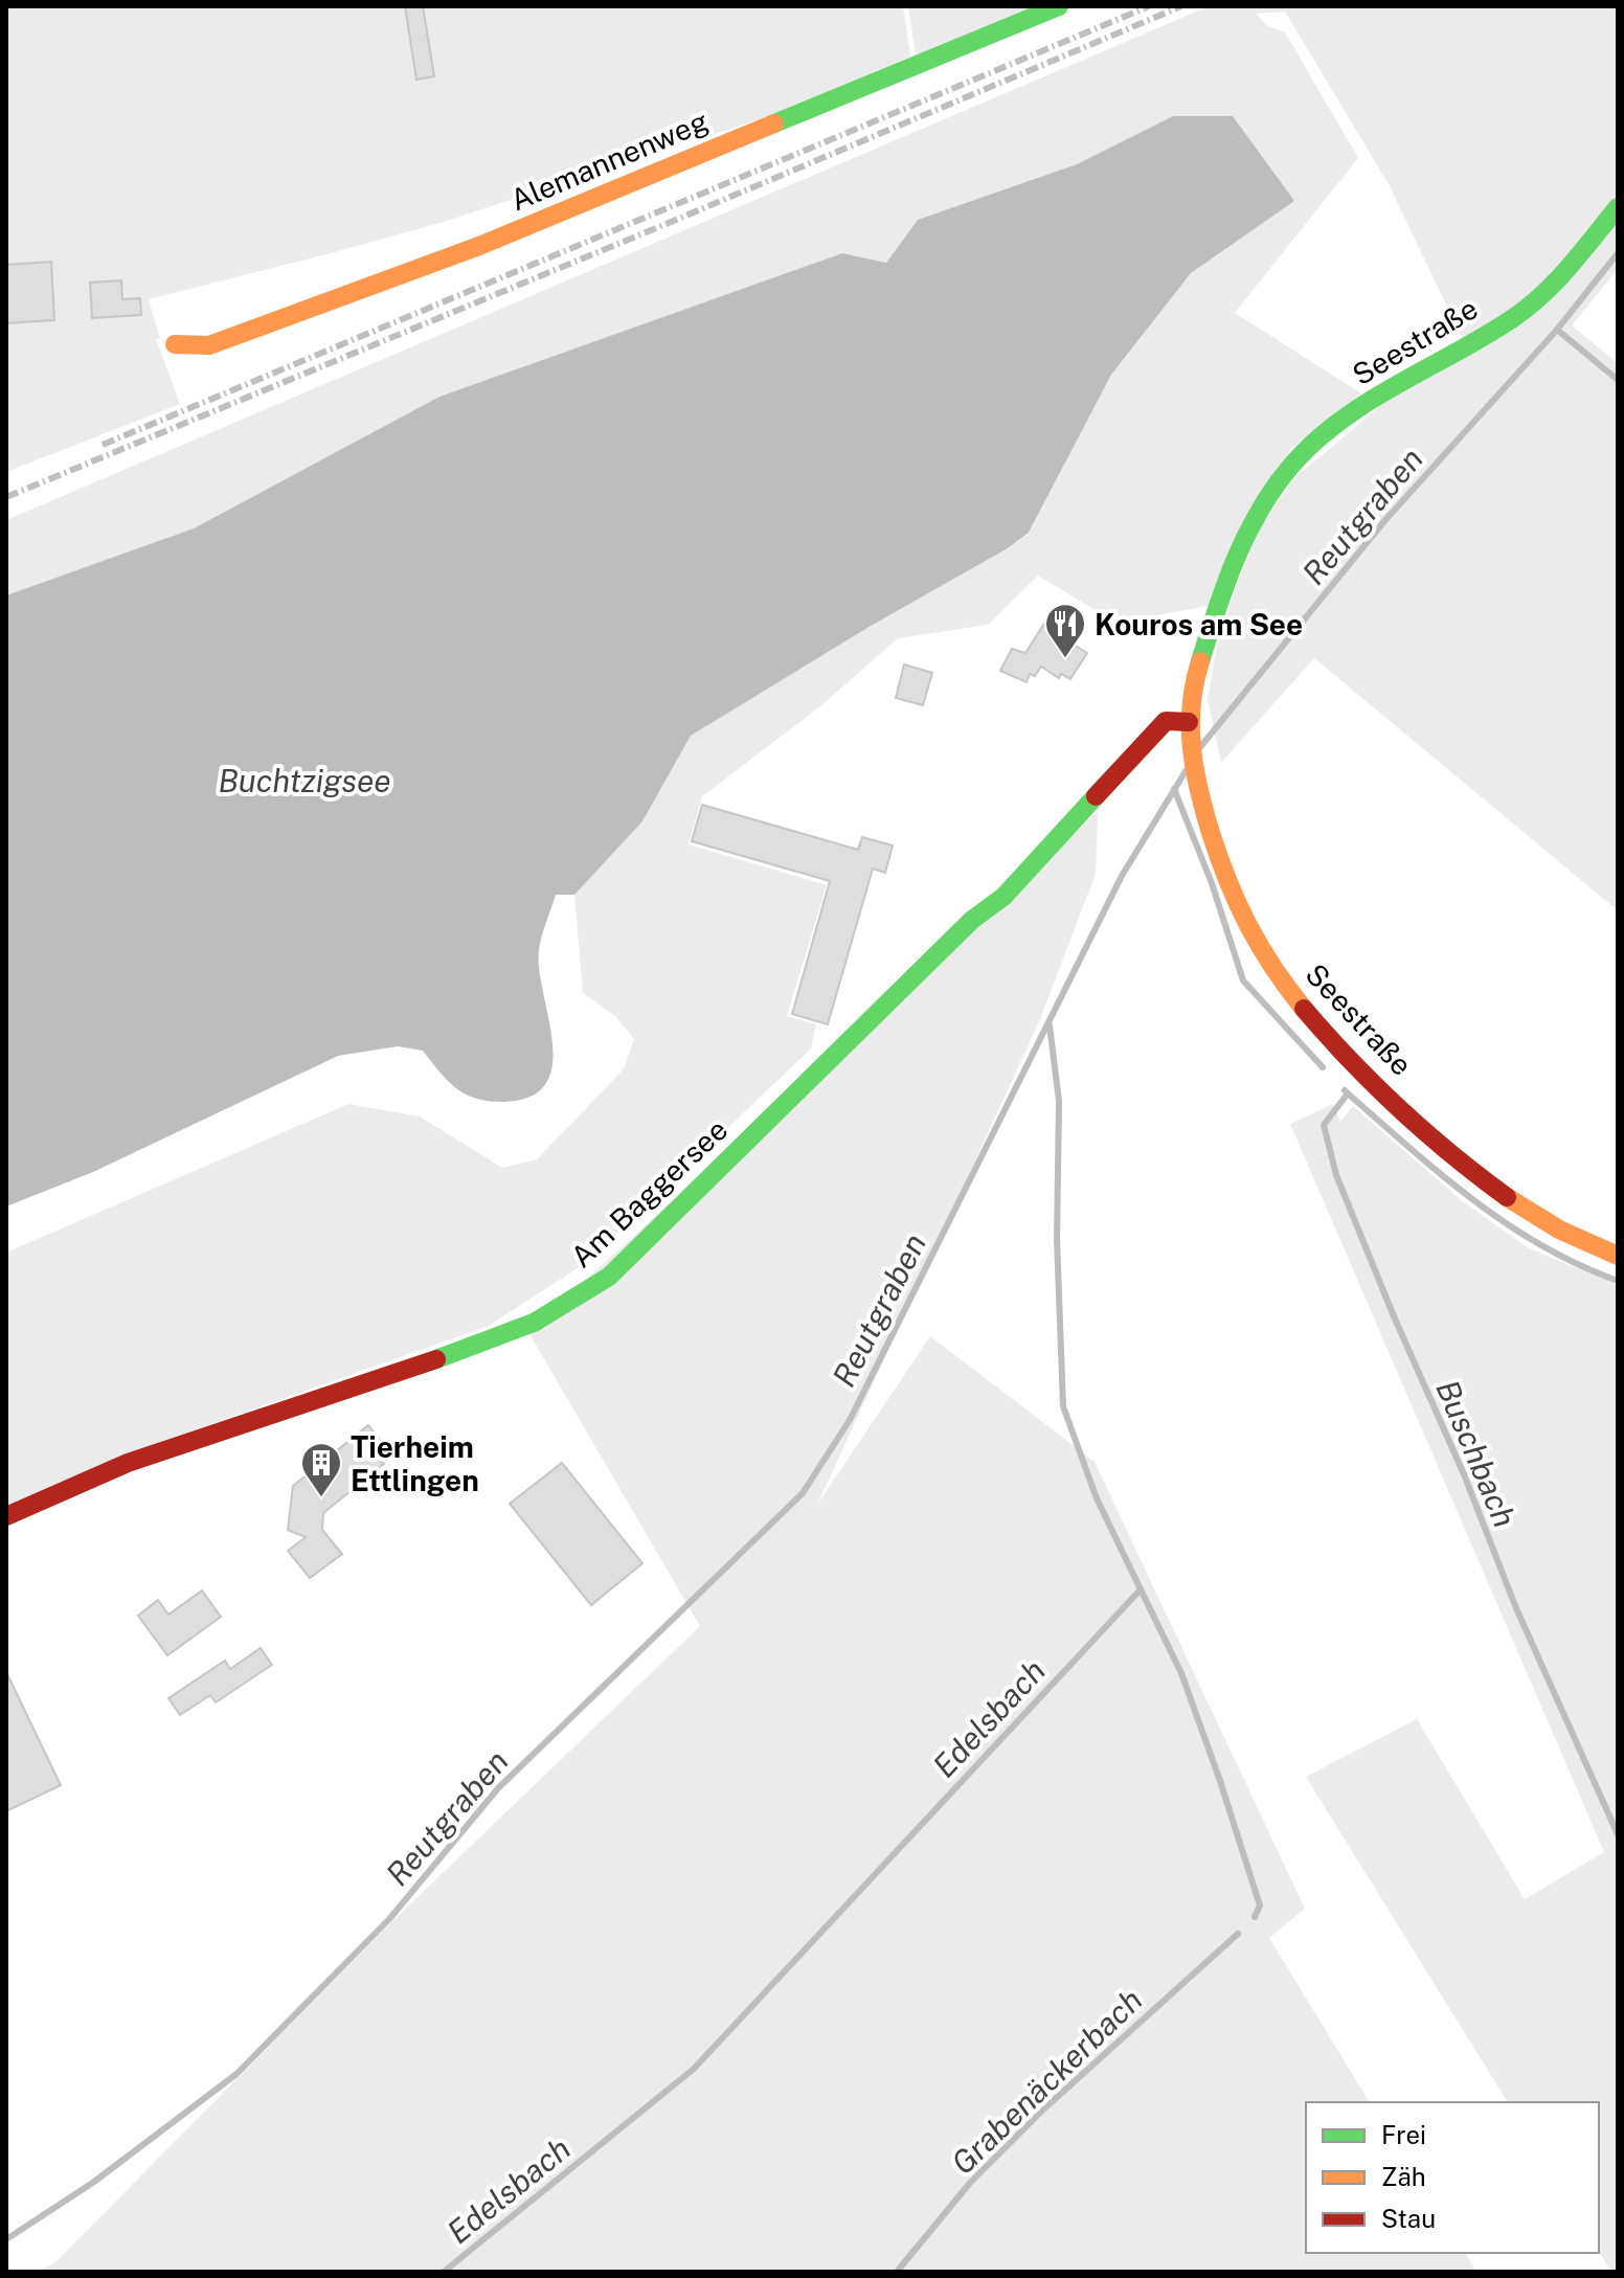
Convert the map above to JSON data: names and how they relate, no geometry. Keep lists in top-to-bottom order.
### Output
{
  "streets": {
    "street": ["Alemannenweg", "Seestraße", "Am Baggersee"]
  },
  "crossings": [
    ["Seestraße", "Am Baggersee"]
  ],
  "water": [
    "Reutgraben",
    "Buchtzigsee",
    "Buschbach",
    "Edelsbach",
    "Grabenäckerbach"
  ],
  "places": {
    "restaurant": ["Kouros am See"],
    "building": ["Tierheim Ettlingen"]
  },
  "legend": ["Frei", "Zäh", "Stau"]
}
